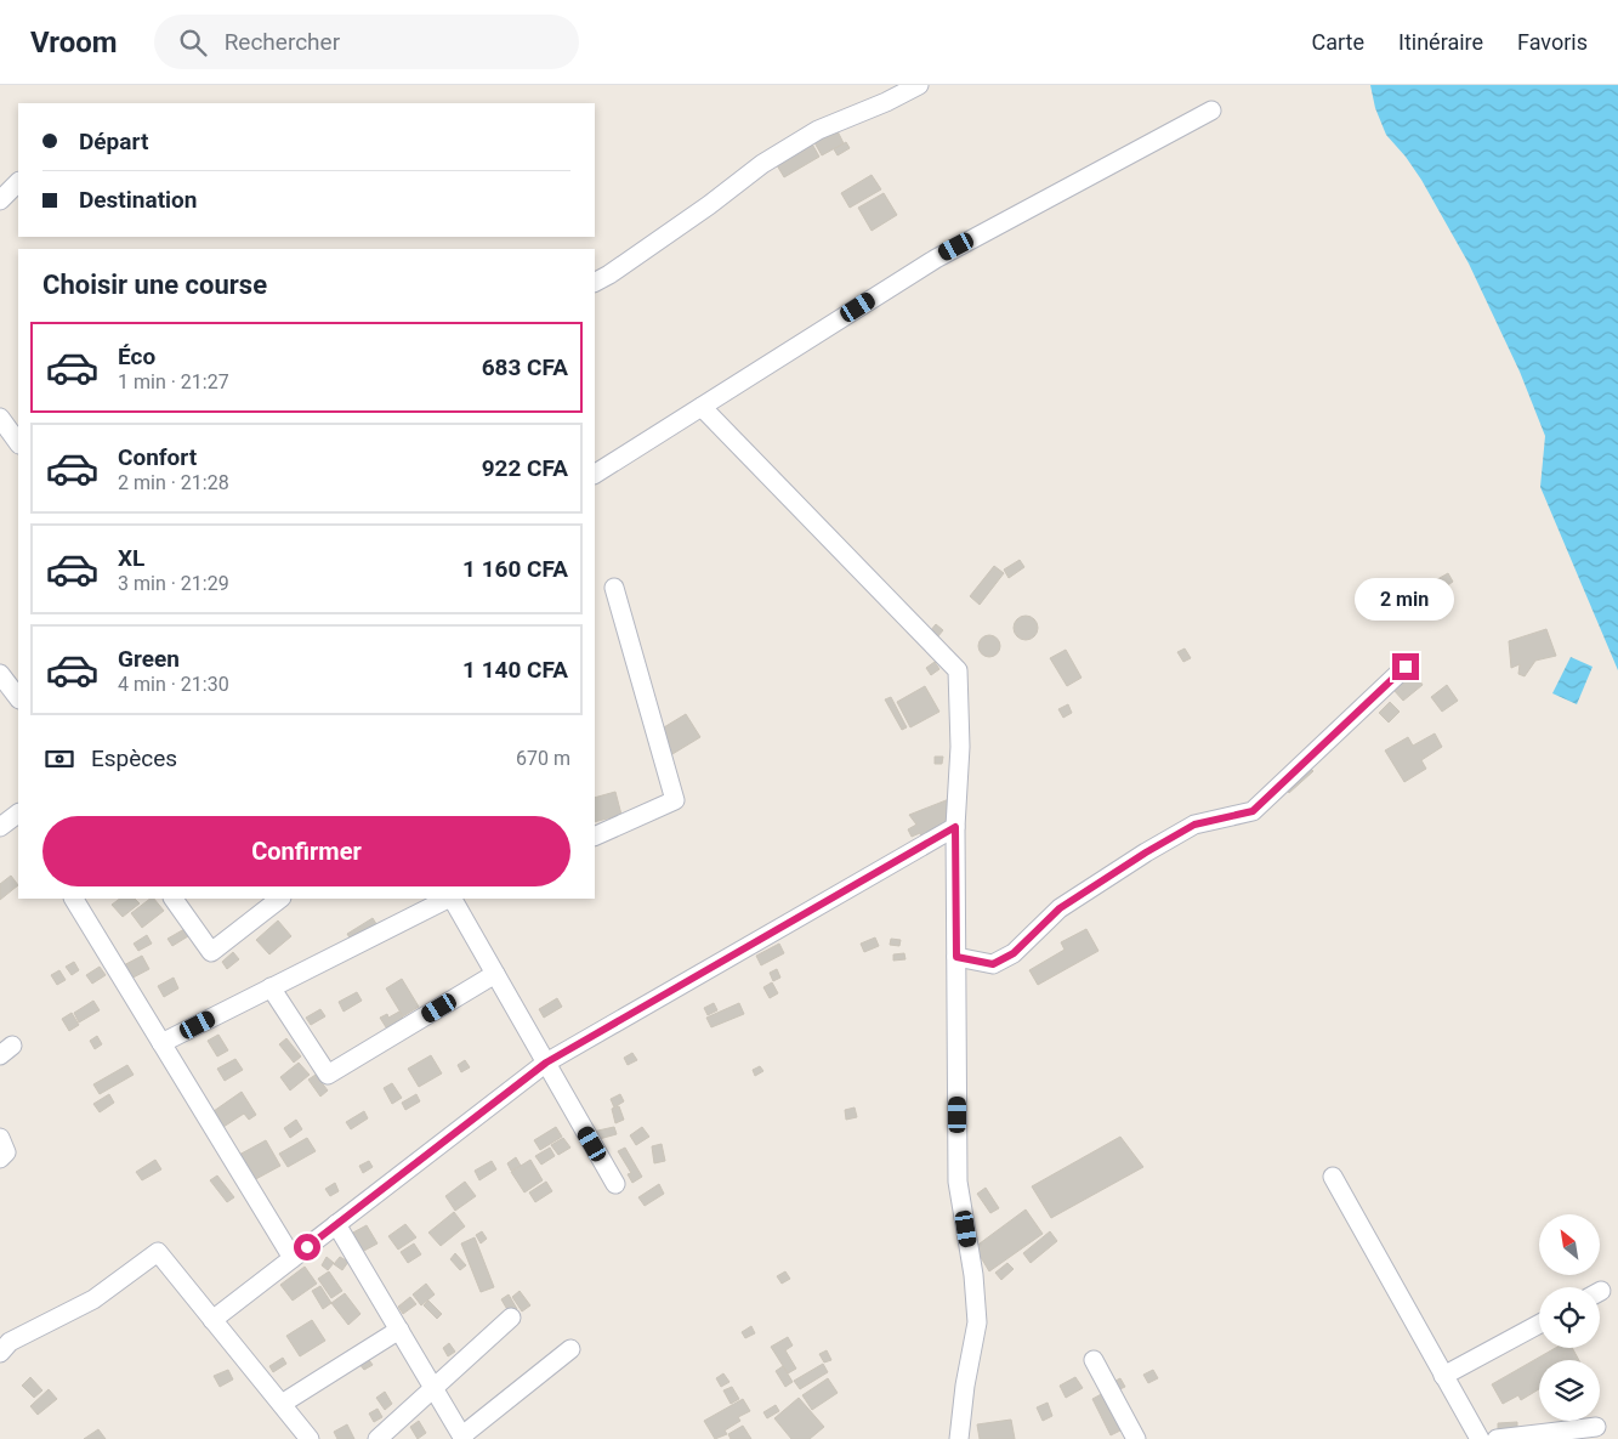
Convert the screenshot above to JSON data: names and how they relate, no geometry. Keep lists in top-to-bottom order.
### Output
{
  "north": "top left",
  "page": {
    "header": "Vroom",
    "search": "Rechercher",
    "nav": ["Carte", "Itinéraire", "Favoris"],
    "banner": ["Départ", "Destination"],
    "heading": "Choisir une course",
    "list": [
      {
        "name": "Éco",
        "note": "1 min · 21:27",
        "value": "683 CFA"
      },
      {
        "name": "Confort",
        "note": "2 min · 21:28",
        "value": "922 CFA"
      },
      {
        "name": "XL",
        "note": "3 min · 21:29",
        "value": "1 160 CFA"
      },
      {
        "name": "Green",
        "note": "4 min · 21:30",
        "value": "1 140 CFA"
      }
    ],
    "bubble": "2 min",
    "pay": ["Espèces", "670 m"],
    "buttons": "Confirmer"
  }
}
